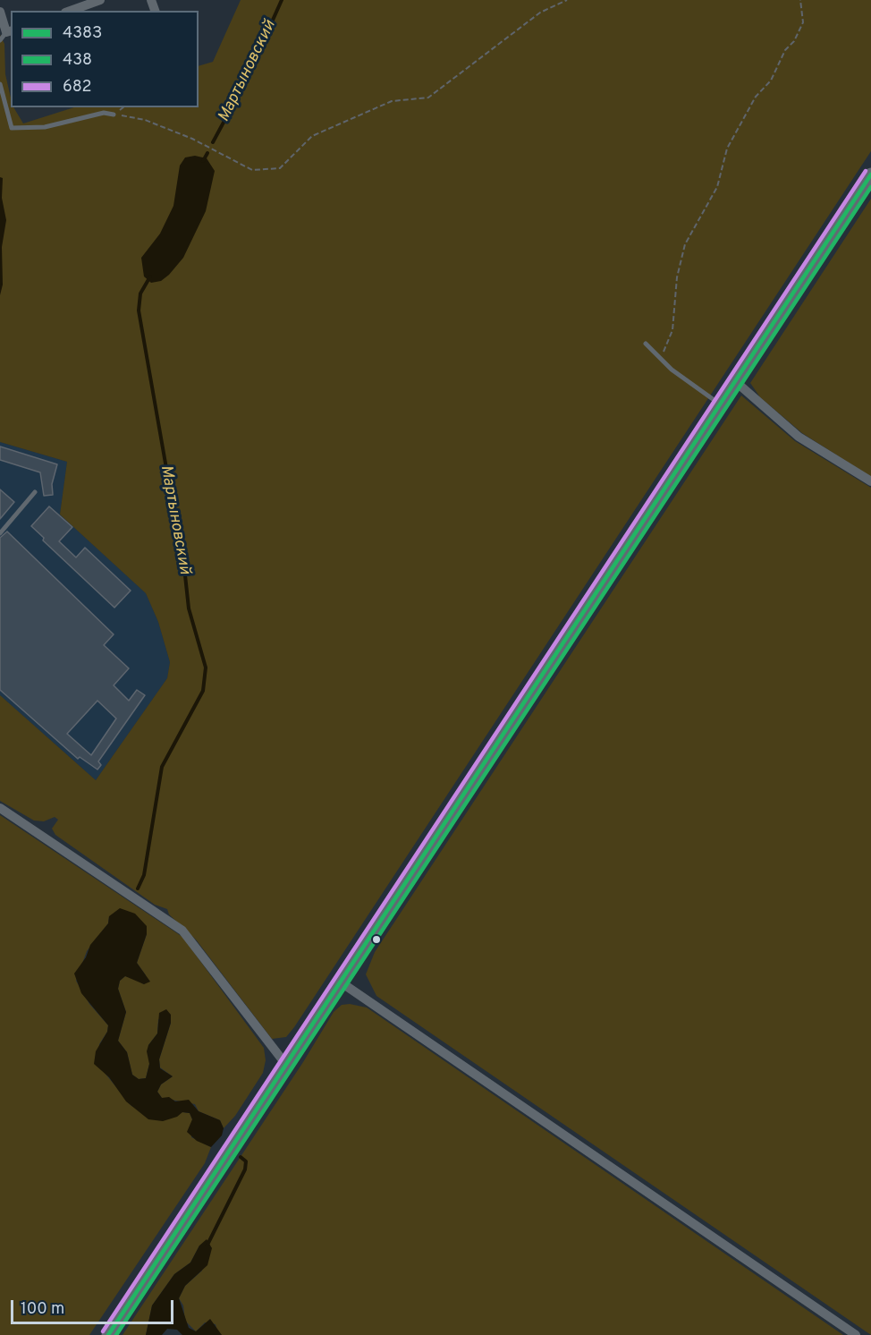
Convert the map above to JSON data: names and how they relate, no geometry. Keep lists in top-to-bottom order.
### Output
{
  "water": ["Мартыновский"],
  "lines": ["transit line 682", "transit line 438З", "transit line 438"],
  "legend": ["438З", "438", "682"],
  "scale_bar": "100 m"
}
